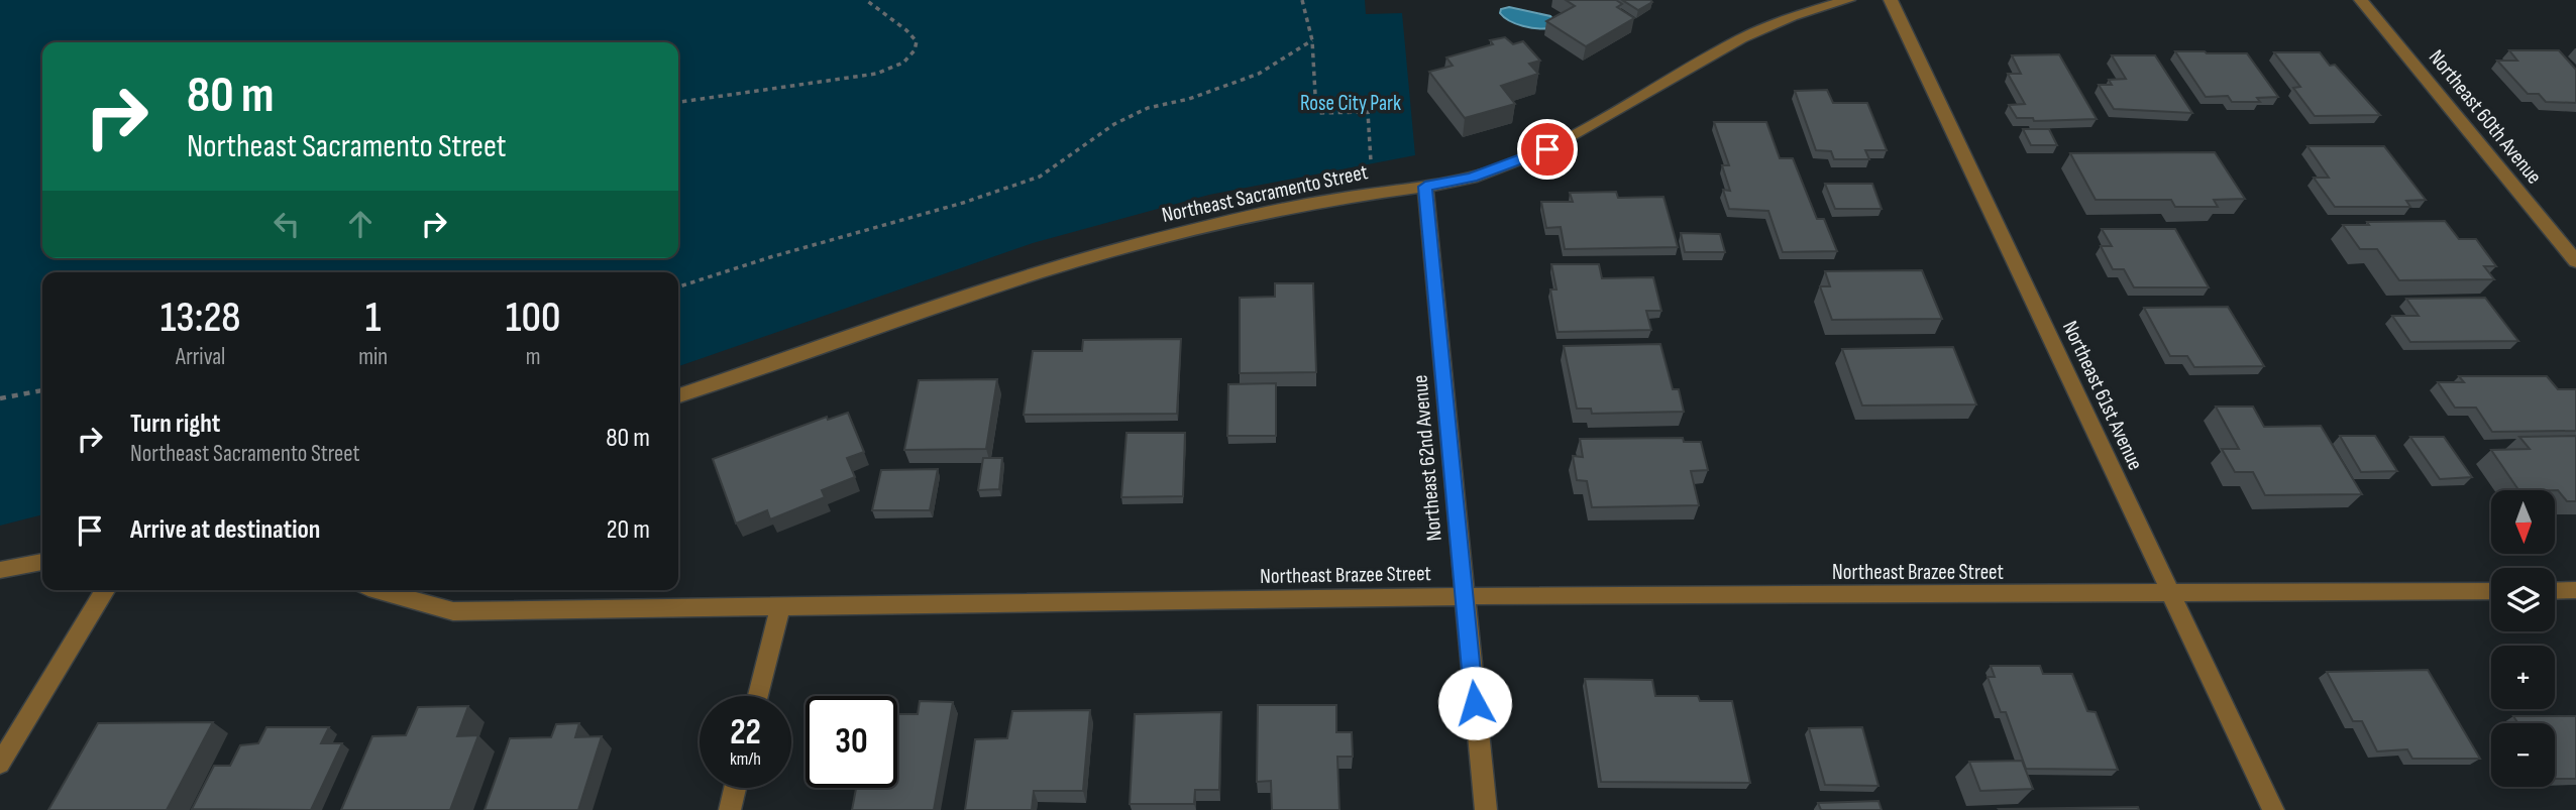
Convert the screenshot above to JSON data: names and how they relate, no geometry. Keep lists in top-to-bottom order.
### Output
{
  "streets": {
    "street": [
      "Northeast 60th Avenue",
      "Northeast Sacramento Street",
      "Northeast 61st Avenue",
      "Northeast 62nd Avenue",
      "Northeast Brazee Street"
    ]
  },
  "crossings": [
    ["Northeast Sacramento Street", "Northeast 62nd Avenue"],
    ["Northeast 61st Avenue", "Northeast Brazee Street"],
    ["Northeast 62nd Avenue", "Northeast Brazee Street"]
  ],
  "parks": ["Rose City Park"],
  "north": "bottom",
  "page": {
    "turn": ["80 m", "Northeast Sacramento Street"],
    "eta": [
      "13:28",
      "Arrival",
      "1",
      "min",
      "100",
      "m"
    ],
    "list": [
      {
        "name": "Turn right",
        "note": "Northeast Sacramento Street",
        "value": "80 m"
      },
      {
        "name": "Arrive at destination",
        "value": "20 m"
      }
    ],
    "map_buttons": ["+", "−"],
    "speed": "22 km/h",
    "limit": "30"
  }
}
